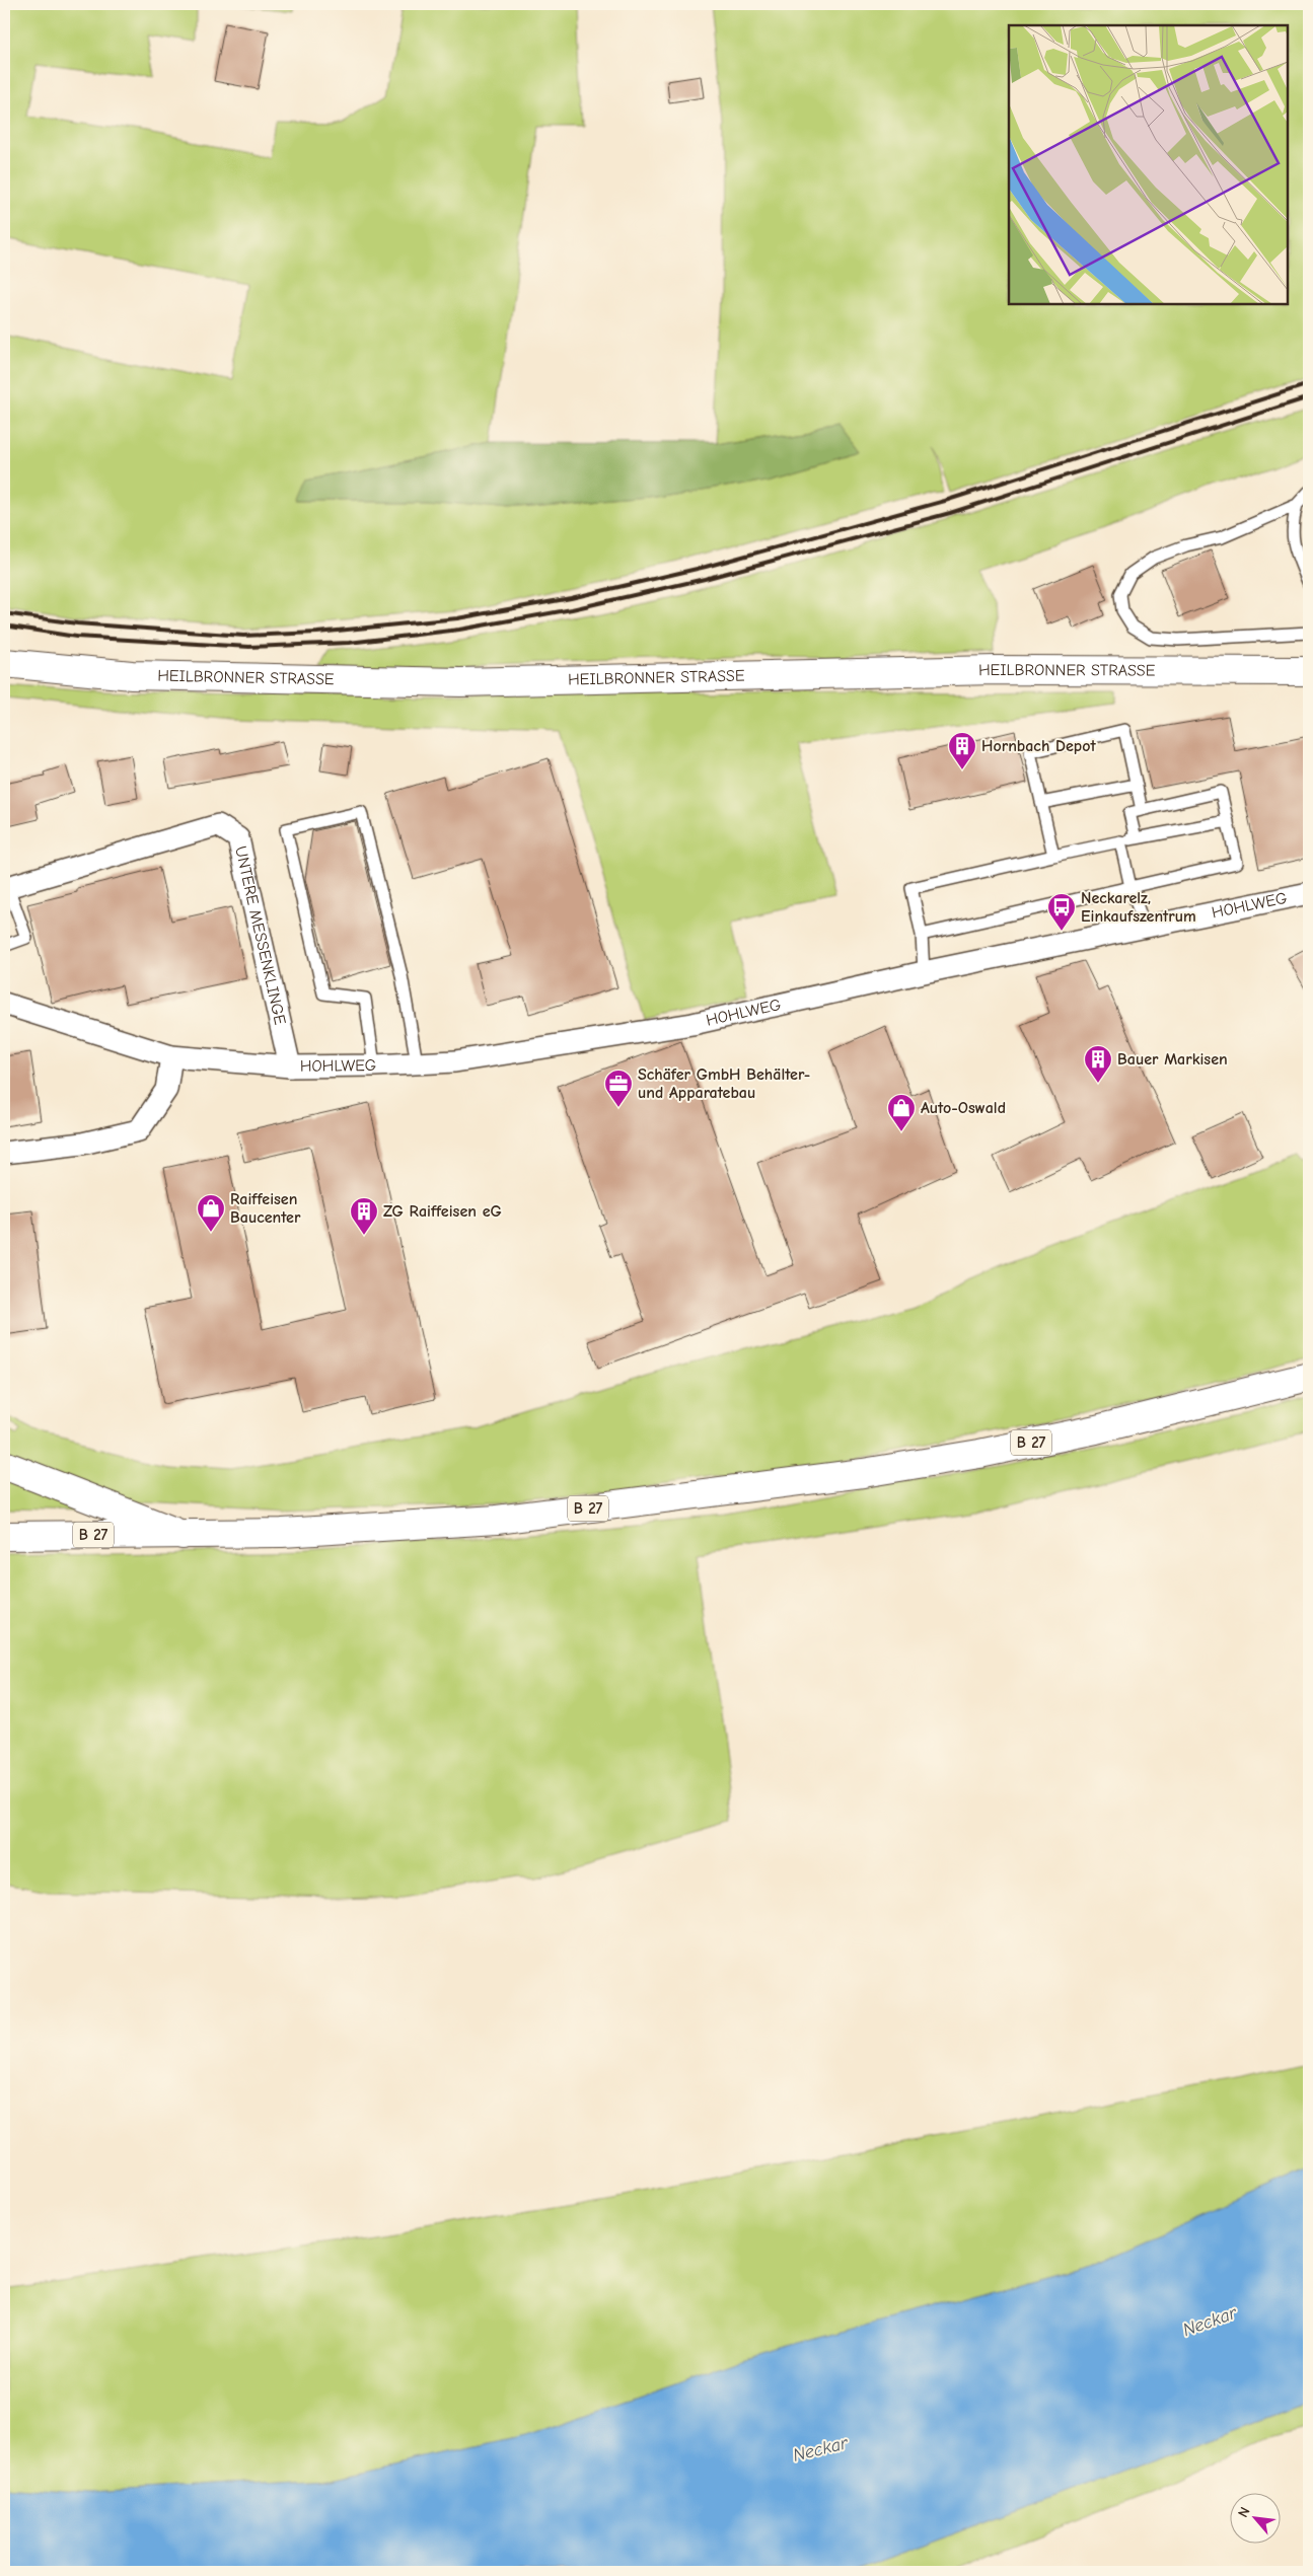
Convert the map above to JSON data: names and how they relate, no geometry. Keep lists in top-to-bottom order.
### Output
{
  "streets": {
    "main road": ["HEILBRONNER STRASSE", "B 27"],
    "street": ["HOHLWEG", "UNTERE MESSENKLINGE"]
  },
  "crossings": [
    ["HOHLWEG", "UNTERE MESSENKLINGE"]
  ],
  "water": ["Neckar"],
  "places": {
    "building": ["Hornbach Depot", "Bauer Markisen", "ZG Raiffeisen eG"],
    "bus stop": ["Neckarelz, Einkaufszentrum"],
    "office": ["Schäfer GmbH Behälter- und Apparatebau"],
    "shop": ["Auto-Oswald", "Raiffeisen Baucenter"]
  },
  "north": "top left"
}
